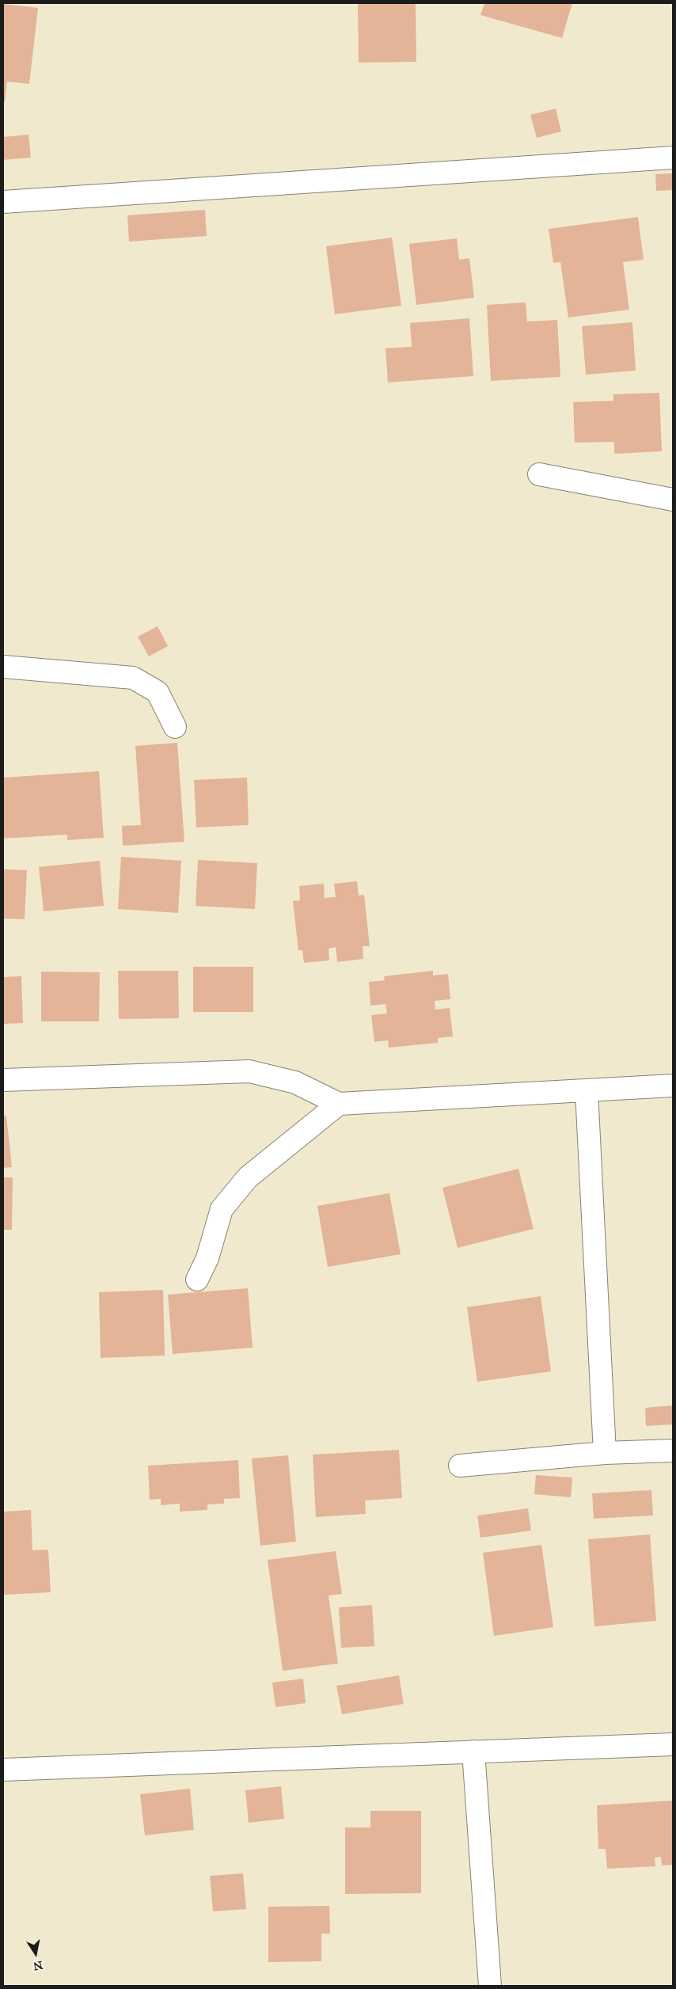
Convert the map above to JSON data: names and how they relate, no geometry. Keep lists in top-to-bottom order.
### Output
{
  "north": "bottom"
}
